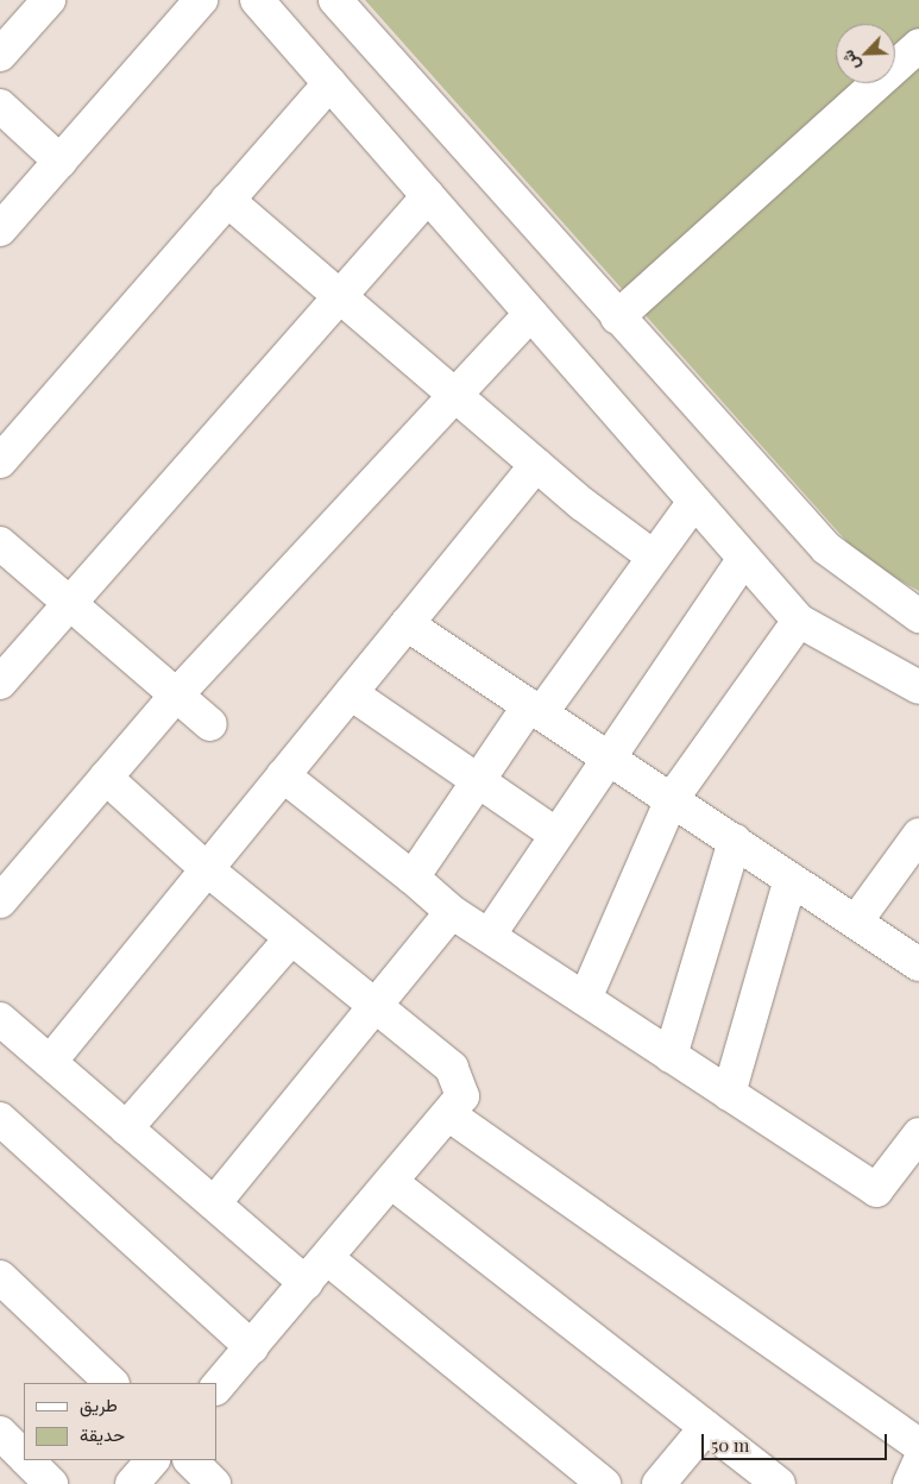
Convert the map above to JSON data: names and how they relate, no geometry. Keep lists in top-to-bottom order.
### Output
{
  "legend": ["طريق", "حديقة"],
  "scale_bar": "50 m",
  "north": "bottom left"
}
